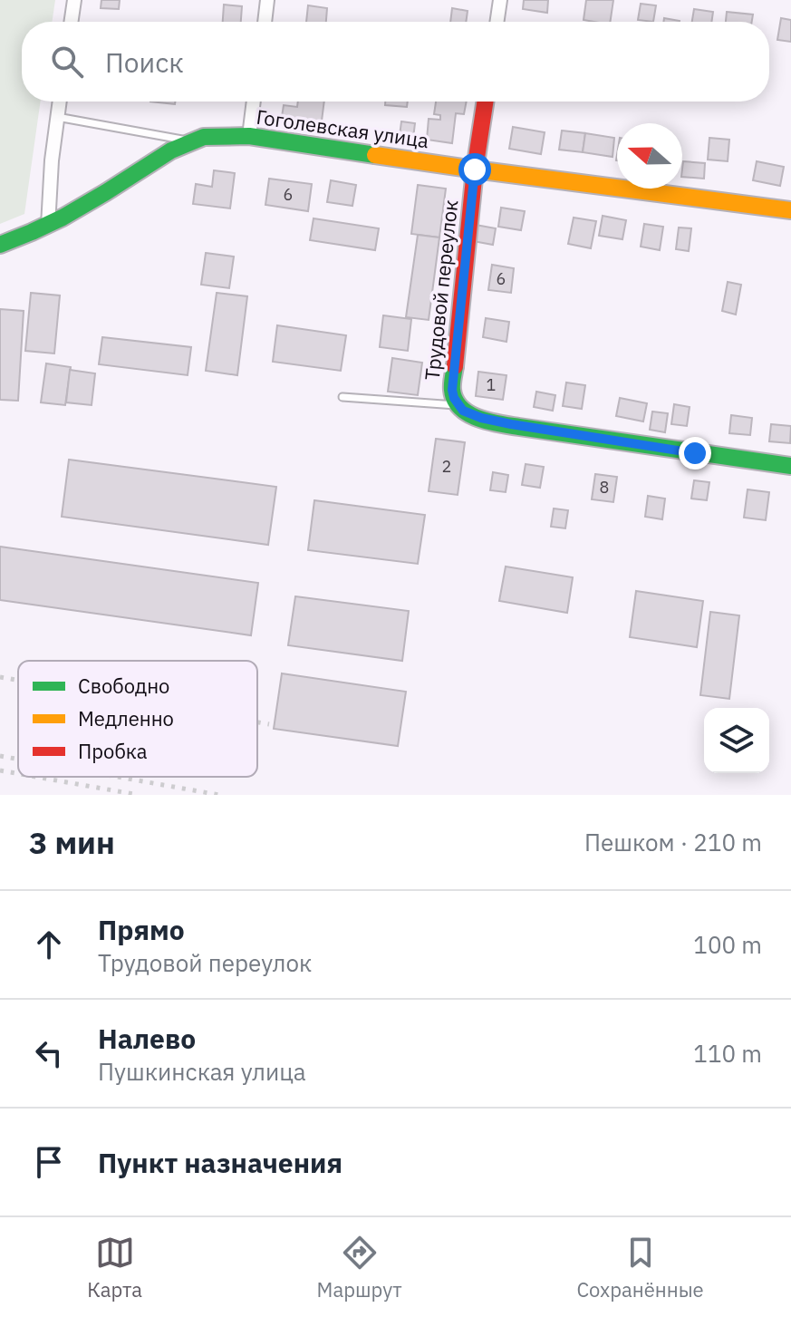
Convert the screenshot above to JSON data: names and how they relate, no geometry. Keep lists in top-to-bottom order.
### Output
{
  "streets": {
    "street": ["Гоголевская улица", "Трудовой переулок"]
  },
  "crossings": [
    ["Гоголевская улица", "Трудовой переулок"]
  ],
  "house_numbers": [
    "6",
    "6",
    "1",
    "2",
    "8"
  ],
  "legend": ["Свободно", "Медленно", "Пробка"],
  "north": "left",
  "page": {
    "search": "Поиск",
    "heading": ["3 мин", "Пешком · 210 m"],
    "list": [
      ["Прямо", "Трудовой переулок", "100 m"],
      ["Налево", "Пушкинская улица", "110 m"],
      "Пункт назначения"
    ],
    "nav": ["Карта", "Маршрут", "Сохранённые"]
  }
}
